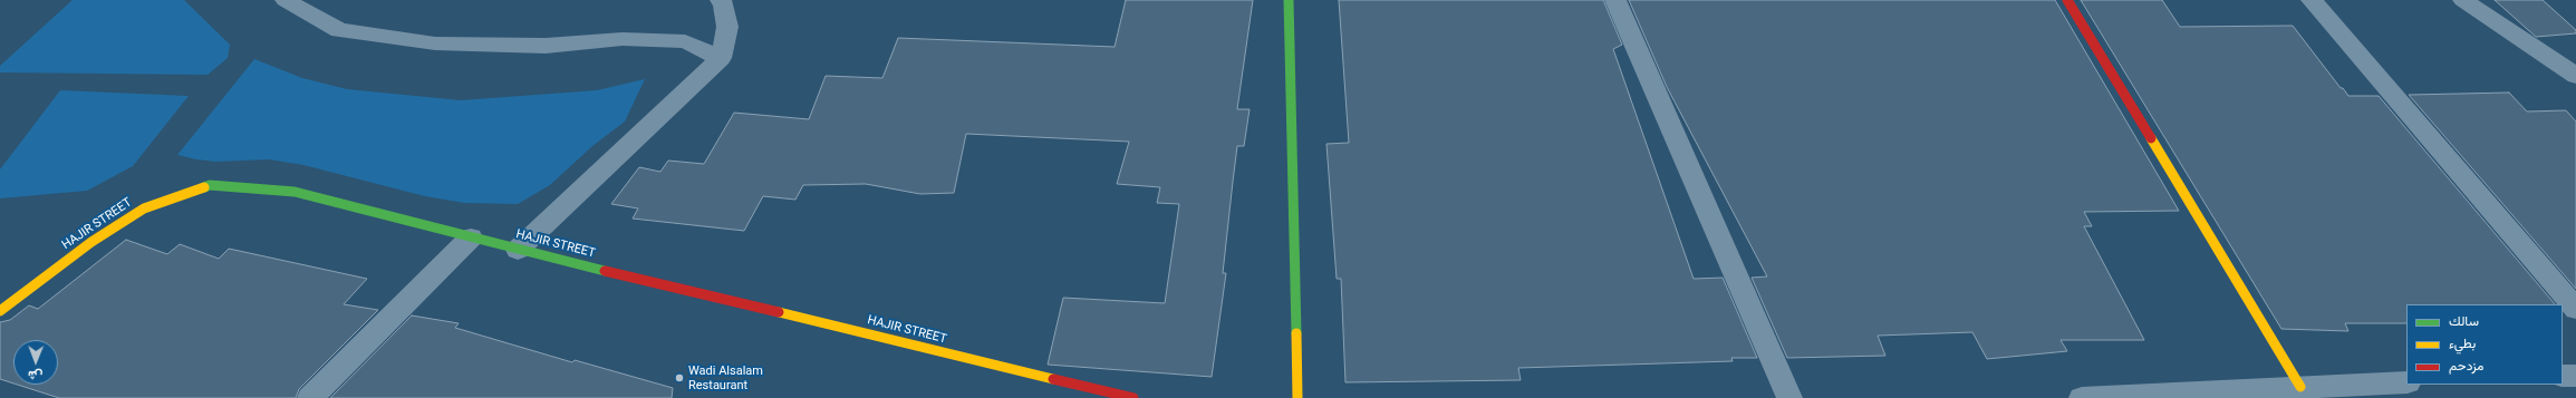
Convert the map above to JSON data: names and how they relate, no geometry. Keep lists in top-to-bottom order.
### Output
{
  "streets": {
    "street": ["HAJIR STREET"]
  },
  "places": ["Wadi Alsalam Restaurant"],
  "legend": ["سالك", "بطيء", "مزدحم"],
  "north": "bottom"
}
